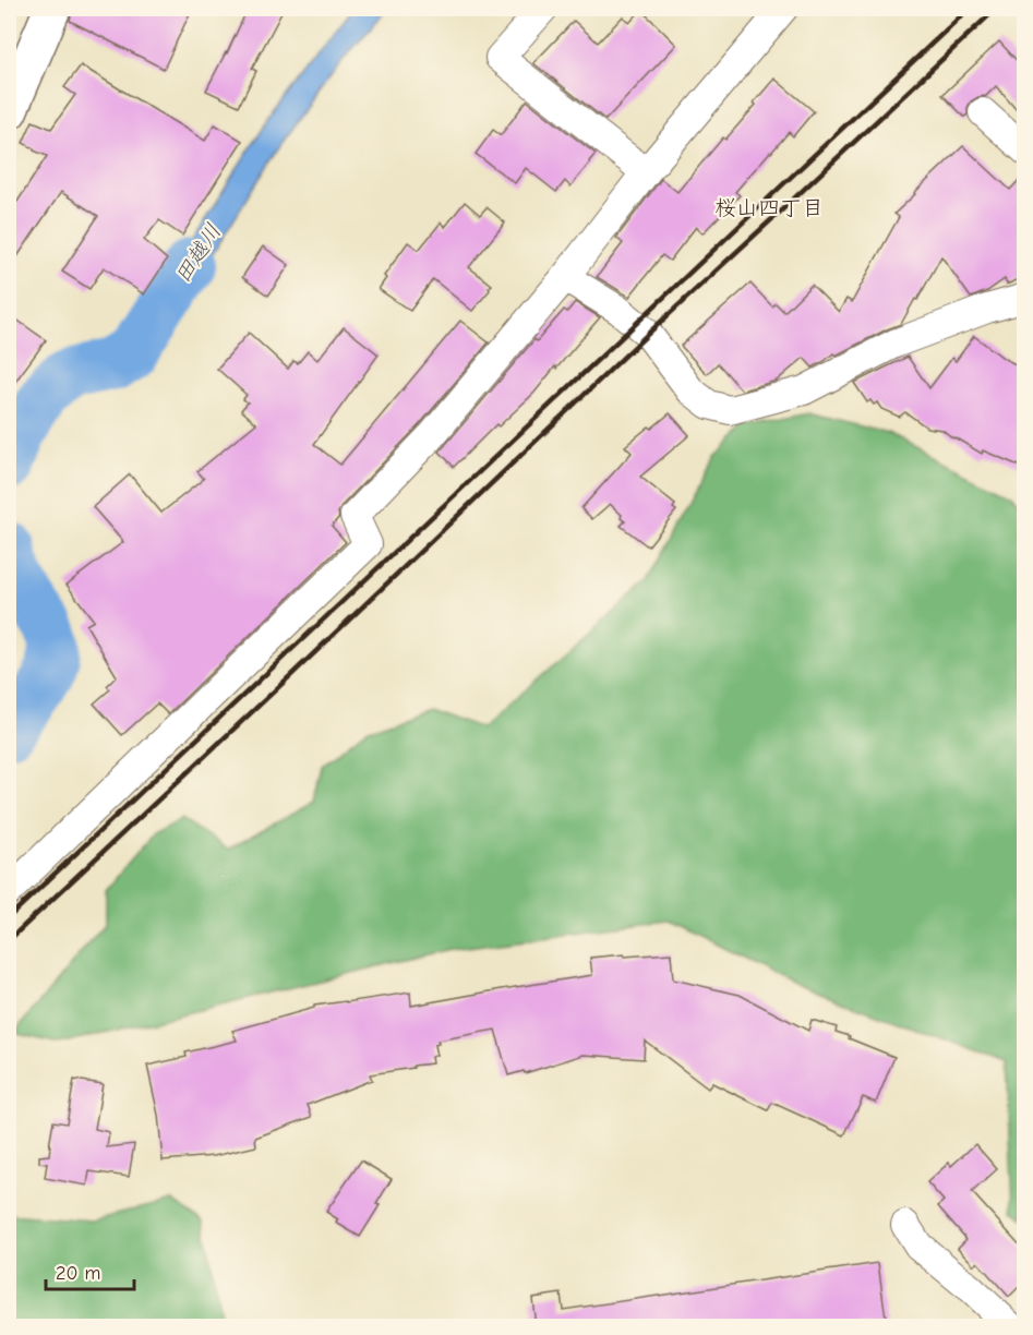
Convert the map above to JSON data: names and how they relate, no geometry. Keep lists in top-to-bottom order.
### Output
{
  "districts": ["桜山四丁目"],
  "water": ["田越川"],
  "scale_bar": "20 m"
}
